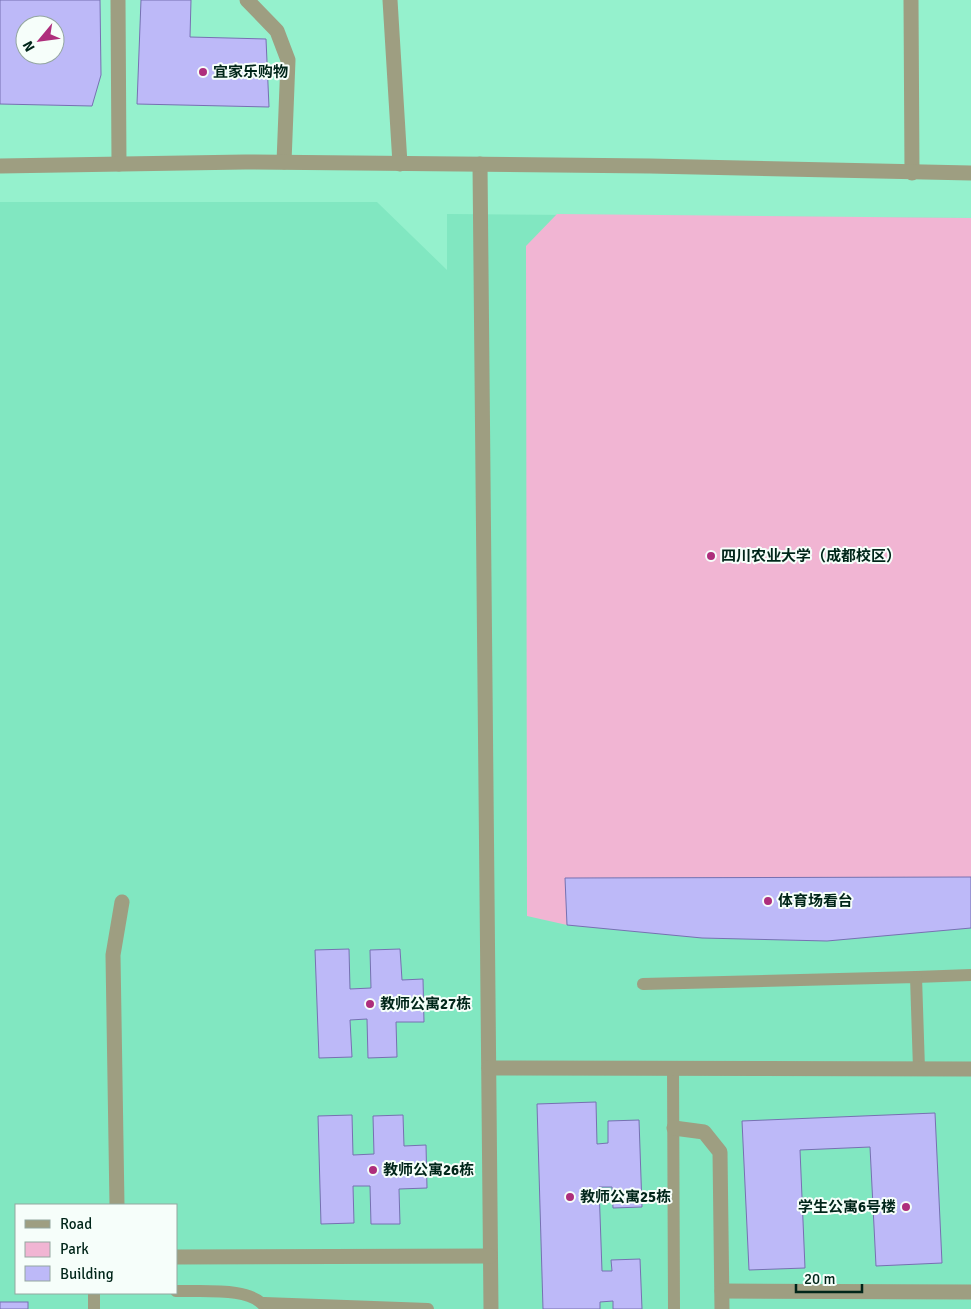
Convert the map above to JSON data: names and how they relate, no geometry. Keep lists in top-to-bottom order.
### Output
{
  "places": [
    "宜家乐购物",
    "四川农业大学（成都校区）",
    "体育场看台",
    "教师公寓27栋",
    "教师公寓26栋",
    "教师公寓25栋",
    "学生公寓6号楼"
  ],
  "legend": ["Road", "Park", "Building"],
  "scale_bar": "20 m",
  "north": "bottom left"
}
